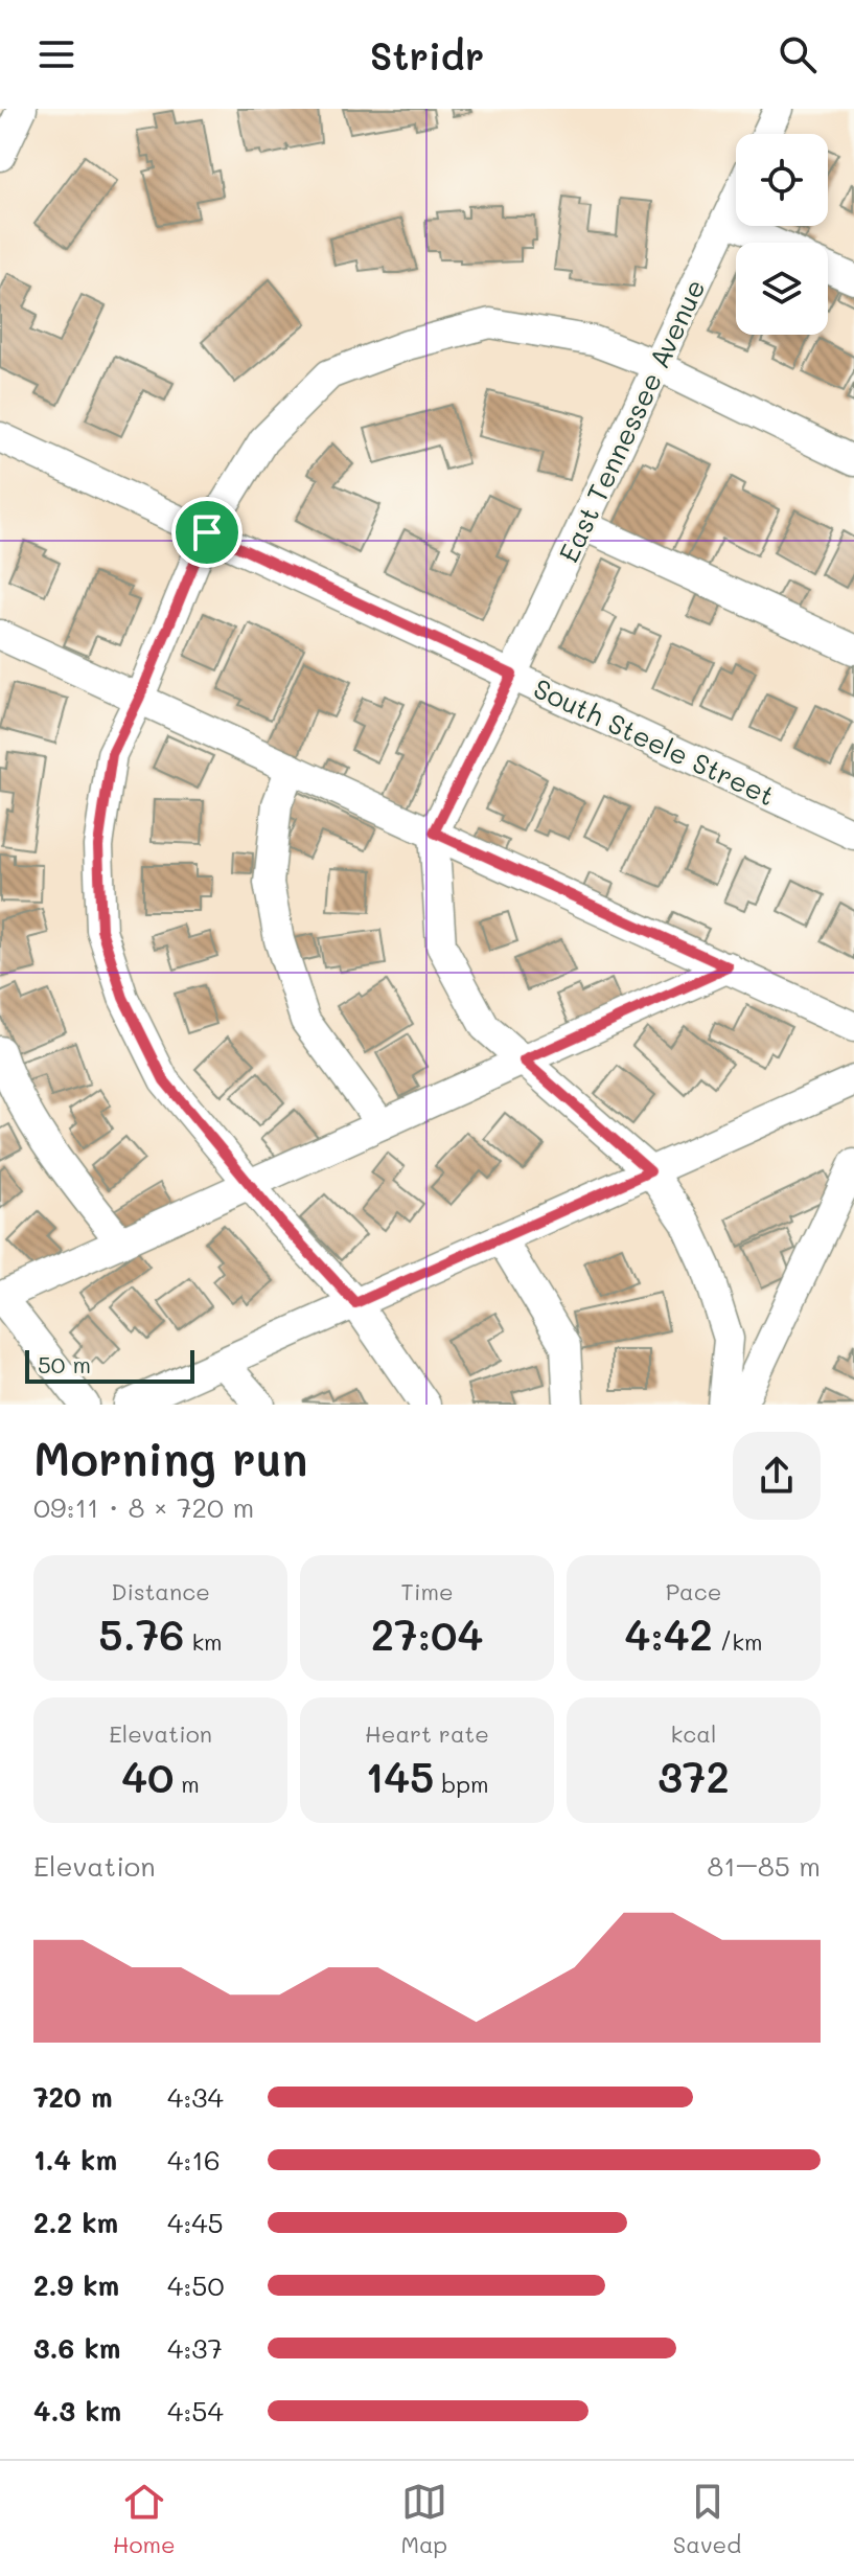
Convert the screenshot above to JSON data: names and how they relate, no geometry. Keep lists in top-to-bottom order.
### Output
{
  "streets": {
    "street": ["East Tennessee Avenue", "South Steele Street"]
  },
  "crossings": [
    ["East Tennessee Avenue", "South Steele Street"]
  ],
  "scale_bar": "50 m",
  "page": {
    "header": "Stridr",
    "scale": "50 m",
    "heading": ["Morning run", "09:11 · 8 × 720 m"],
    "stats": [
      ["Distance", "5.76 km"],
      ["Time", "27:04"],
      ["Pace", "4:42 /km"],
      ["Elevation", "40 m"],
      ["Heart rate", "145 bpm"],
      ["kcal", "372"]
    ],
    "chart": ["Elevation", "81–85 m"],
    "list": [
      {
        "name": "720 m",
        "note": "4:34"
      },
      {
        "name": "1.4 km",
        "note": "4:16"
      },
      {
        "name": "2.2 km",
        "note": "4:45"
      },
      {
        "name": "2.9 km",
        "note": "4:50"
      },
      {
        "name": "3.6 km",
        "note": "4:37"
      },
      {
        "name": "4.3 km",
        "note": "4:54"
      }
    ],
    "tabs": ["Home", "Map", "Saved"]
  }
}
